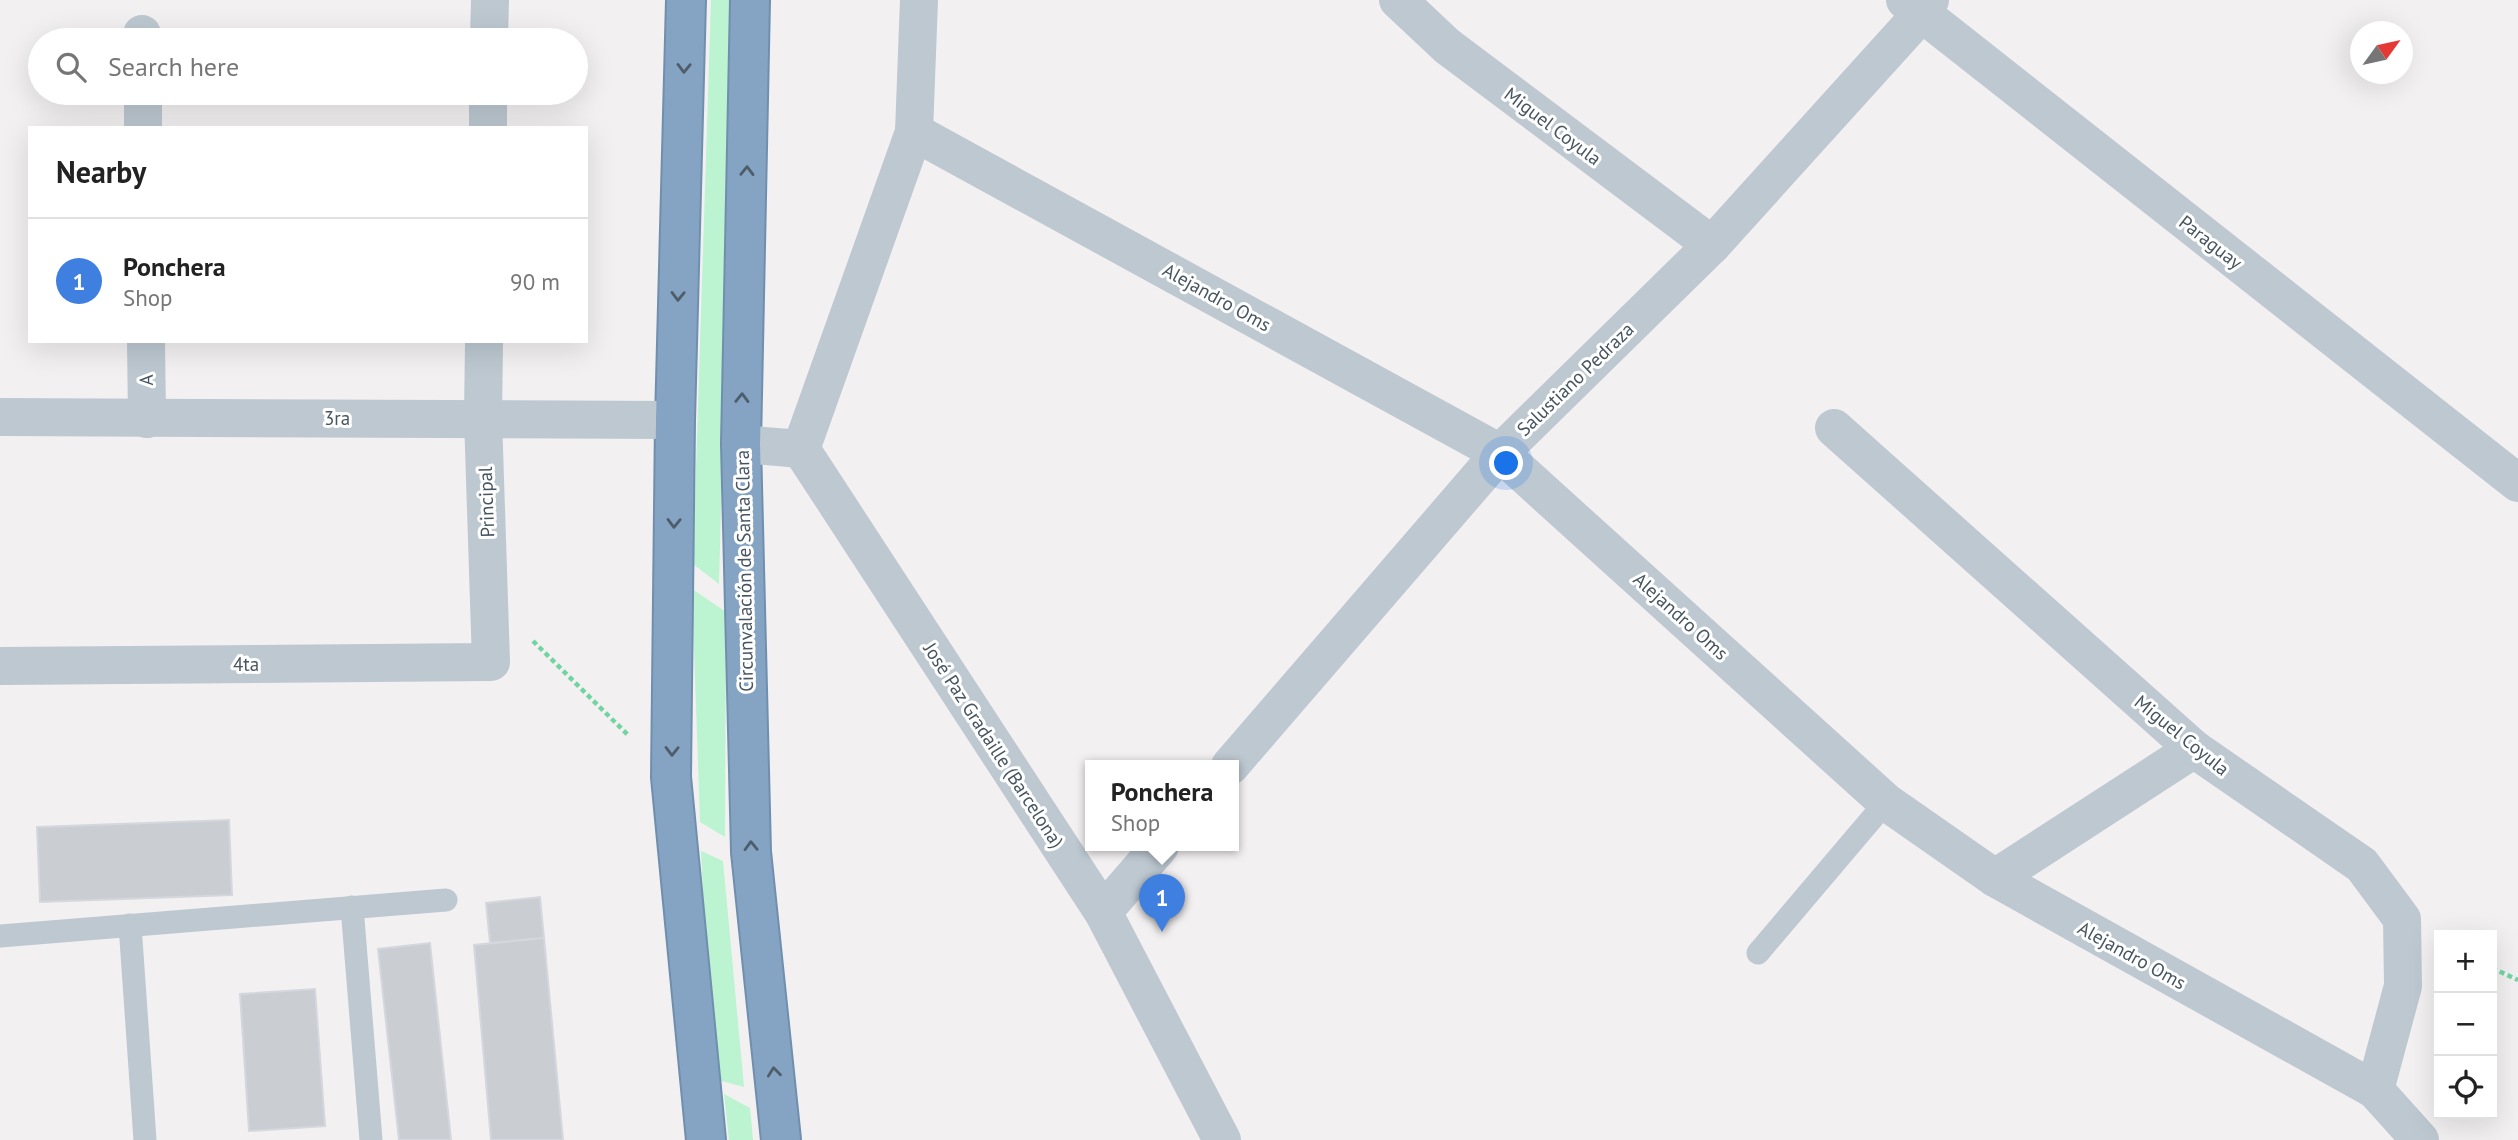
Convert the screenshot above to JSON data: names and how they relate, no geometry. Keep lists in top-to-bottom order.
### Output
{
  "streets": {
    "highway": ["Circunvalación de Santa Clara"],
    "street": [
      "Miguel Coyula",
      "Paraguay",
      "Alejandro Oms",
      "Salustiano Pedraza",
      "A",
      "3ra",
      "Principal",
      "4ta",
      "José Paz Gradaille (Barcelona)"
    ]
  },
  "crossings": [
    ["Miguel Coyula", "Alejandro Oms"],
    ["Miguel Coyula", "Salustiano Pedraza"],
    ["Paraguay", "Salustiano Pedraza"],
    ["Alejandro Oms", "Salustiano Pedraza"],
    ["A", "3ra"],
    ["3ra", "Principal"],
    ["Principal", "4ta"]
  ],
  "north": "top right",
  "page": {
    "search": "Search here",
    "heading": "Nearby",
    "list": [
      {
        "mark": "1",
        "name": "Ponchera",
        "note": "Shop",
        "value": "90 m"
      }
    ],
    "popup": ["Ponchera", "Shop"],
    "pins": "1",
    "map_buttons": ["+", "−"]
  }
}
